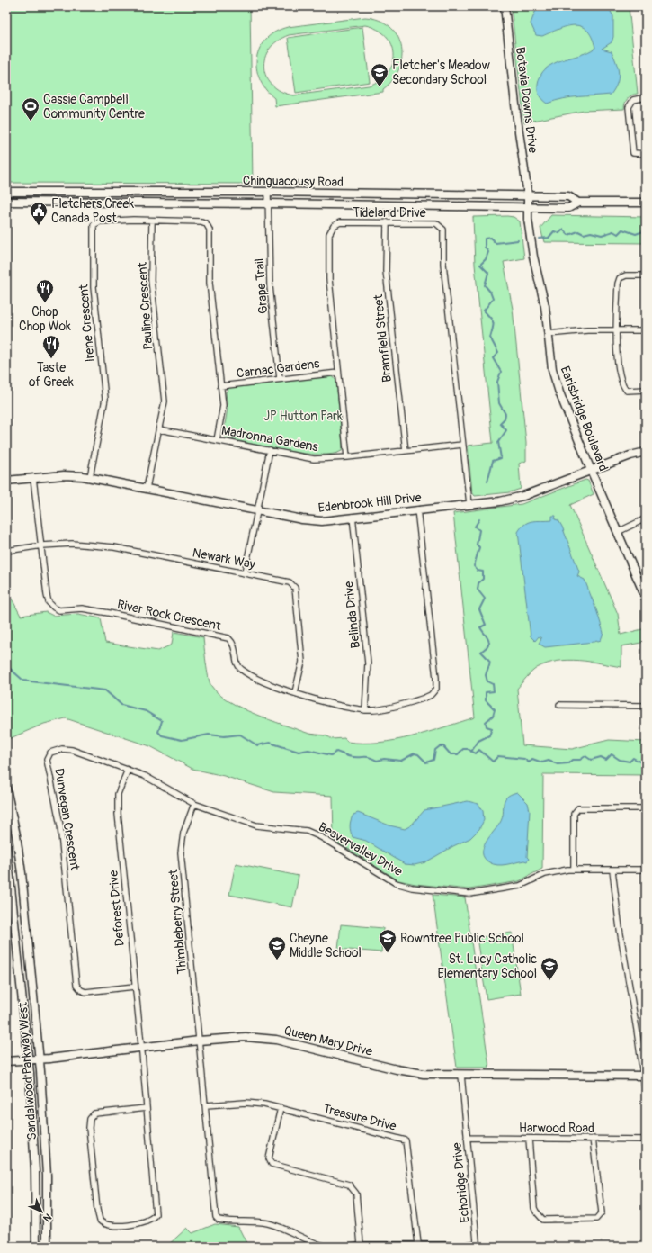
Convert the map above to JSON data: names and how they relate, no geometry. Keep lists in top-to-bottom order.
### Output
{
  "streets": {
    "main road": [
      "Botavia Downs Drive",
      "Chinguacousy Road",
      "Earlsbridge Boulevard",
      "Edenbrook Hill Drive",
      "Queen Mary Drive",
      "Sandalwood Parkway West"
    ],
    "street": [
      "Tideland Drive",
      "Grape Trail",
      "Pauline Crescent",
      "Irene Crescent",
      "Bramfield Street",
      "Carnac Gardens",
      "Madronna Gardens",
      "Newark Way",
      "River Rock Crescent",
      "Belinda Drive",
      "Dunvegan Crescent",
      "Beavervalley Drive",
      "Deforest Drive",
      "Thimbleberry Street",
      "Treasure Drive",
      "Harwood Road",
      "Echoridge Drive"
    ]
  },
  "crossings": [
    ["Botavia Downs Drive", "Chinguacousy Road"],
    ["Botavia Downs Drive", "Earlsbridge Boulevard"],
    ["Chinguacousy Road", "Grape Trail"],
    ["Chinguacousy Road", "Earlsbridge Boulevard"],
    ["Tideland Drive", "Bramfield Street"],
    ["Tideland Drive", "Carnac Gardens"],
    ["Tideland Drive", "Madronna Gardens"],
    ["Tideland Drive", "Edenbrook Hill Drive"],
    ["Grape Trail", "Carnac Gardens"],
    ["Pauline Crescent", "Irene Crescent"],
    ["Pauline Crescent", "Madronna Gardens"],
    ["Pauline Crescent", "Edenbrook Hill Drive"],
    ["Irene Crescent", "Edenbrook Hill Drive"],
    ["Bramfield Street", "Madronna Gardens"],
    ["Earlsbridge Boulevard", "Edenbrook Hill Drive"],
    ["Edenbrook Hill Drive", "River Rock Crescent"],
    ["Edenbrook Hill Drive", "Belinda Drive"],
    ["Newark Way", "River Rock Crescent"],
    ["River Rock Crescent", "Belinda Drive"],
    ["Dunvegan Crescent", "Beavervalley Drive"],
    ["Dunvegan Crescent", "Deforest Drive"],
    ["Dunvegan Crescent", "Thimbleberry Street"],
    ["Beavervalley Drive", "Thimbleberry Street"],
    ["Deforest Drive", "Queen Mary Drive"],
    ["Thimbleberry Street", "Queen Mary Drive"],
    ["Queen Mary Drive", "Sandalwood Parkway West"],
    ["Queen Mary Drive", "Echoridge Drive"],
    ["Treasure Drive", "Echoridge Drive"],
    ["Harwood Road", "Echoridge Drive"]
  ],
  "parks": ["JP Hutton Park"],
  "places": {
    "school or university": [
      "Fletcher's Meadow Secondary School",
      "Rowntree Public School",
      "Cheyne Middle School",
      "St. Lucy Catholic Elementary School"
    ],
    "sports": ["Cassie Campbell Community Centre"],
    "public building": ["Fletchers Creek Canada Post"],
    "restaurant": ["Chop Chop Wok", "Taste of Greek"]
  },
  "north": "bottom right"
}
